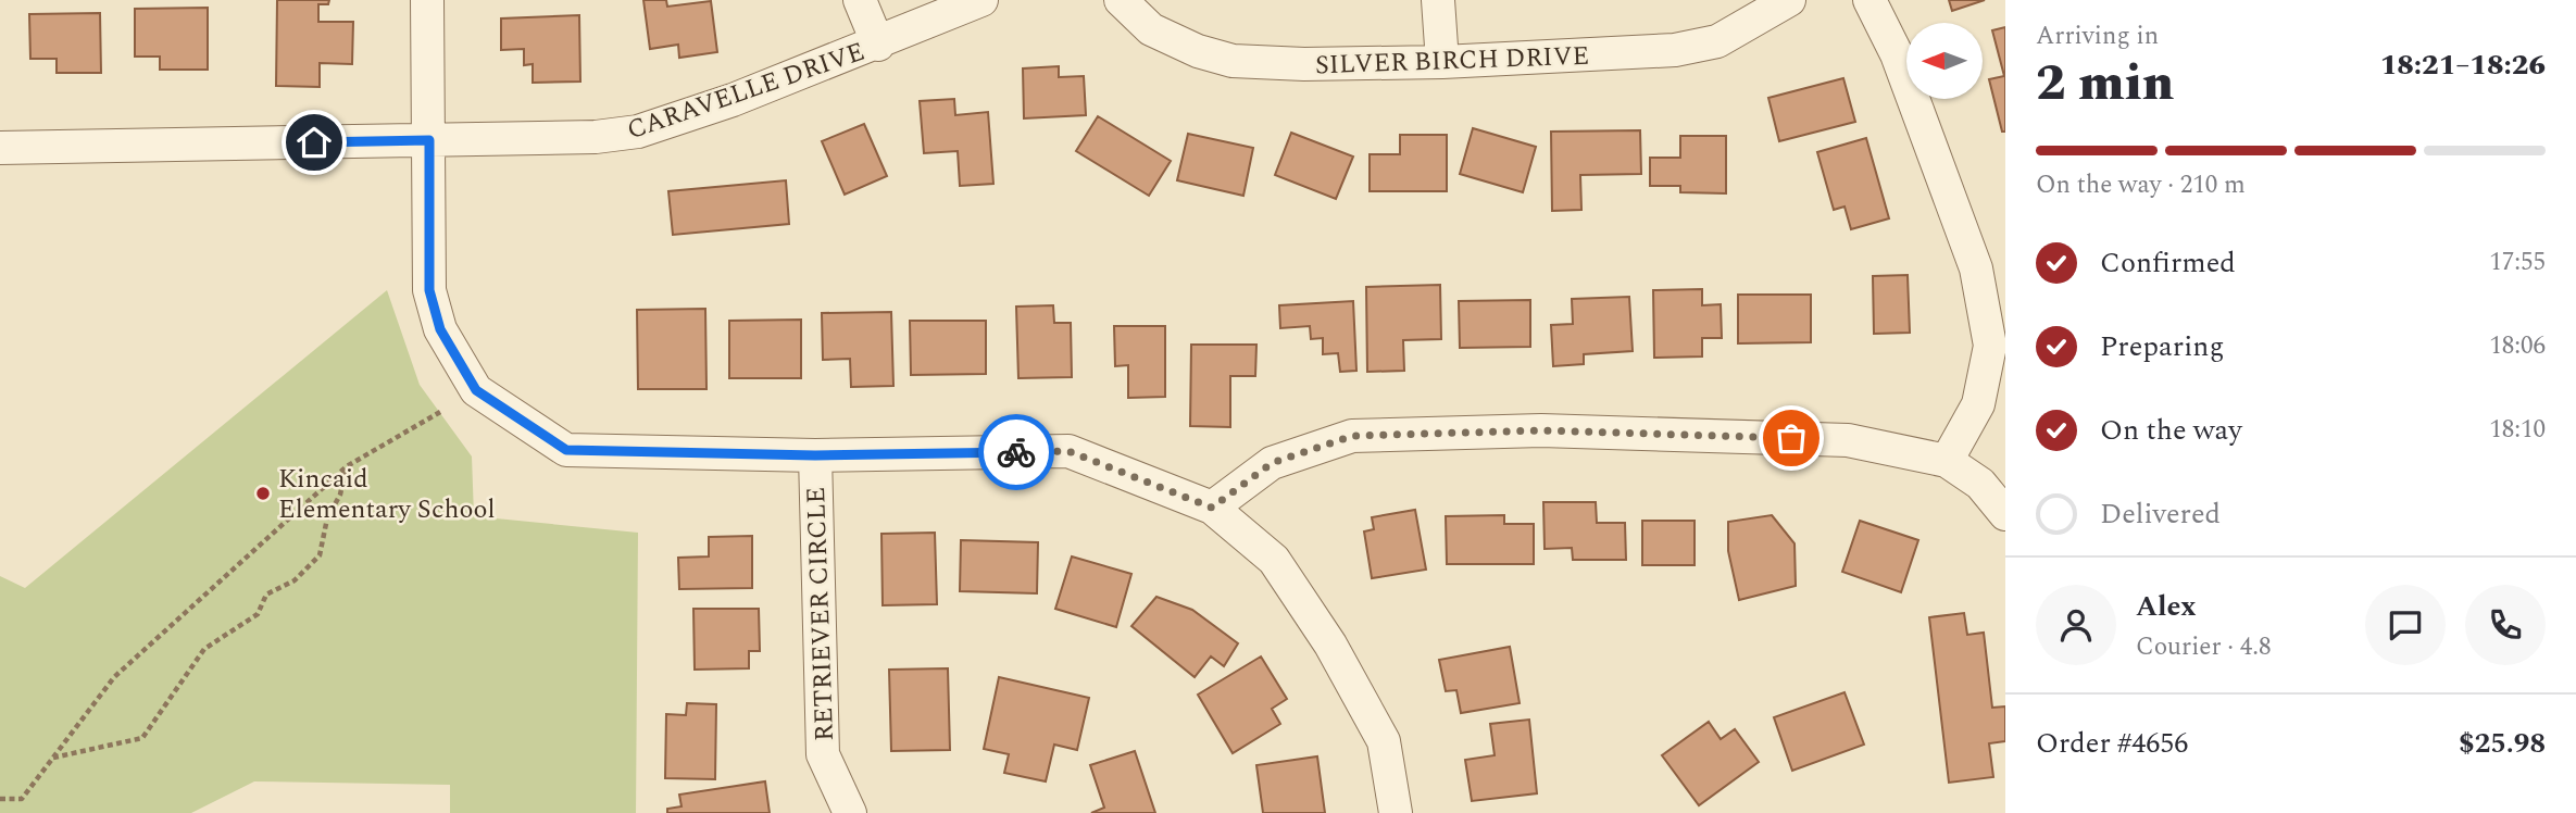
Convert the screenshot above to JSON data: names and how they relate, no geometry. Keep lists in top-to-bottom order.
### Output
{
  "streets": {
    "street": ["SILVER BIRCH DRIVE", "CARAVELLE DRIVE", "RETRIEVER CIRCLE"]
  },
  "places": ["Kincaid Elementary School"],
  "north": "left",
  "page": {
    "heading": ["2 min", "Arriving in", "18:21–18:26"],
    "panel": [
      "Alex",
      "Courier · 4.8",
      "Order #4656",
      "$25.98"
    ],
    "bar": "On the way · 210 m",
    "list": [
      ["Confirmed", "17:55"],
      ["Preparing", "18:06"],
      ["On the way", "18:10"],
      "Delivered"
    ]
  }
}
